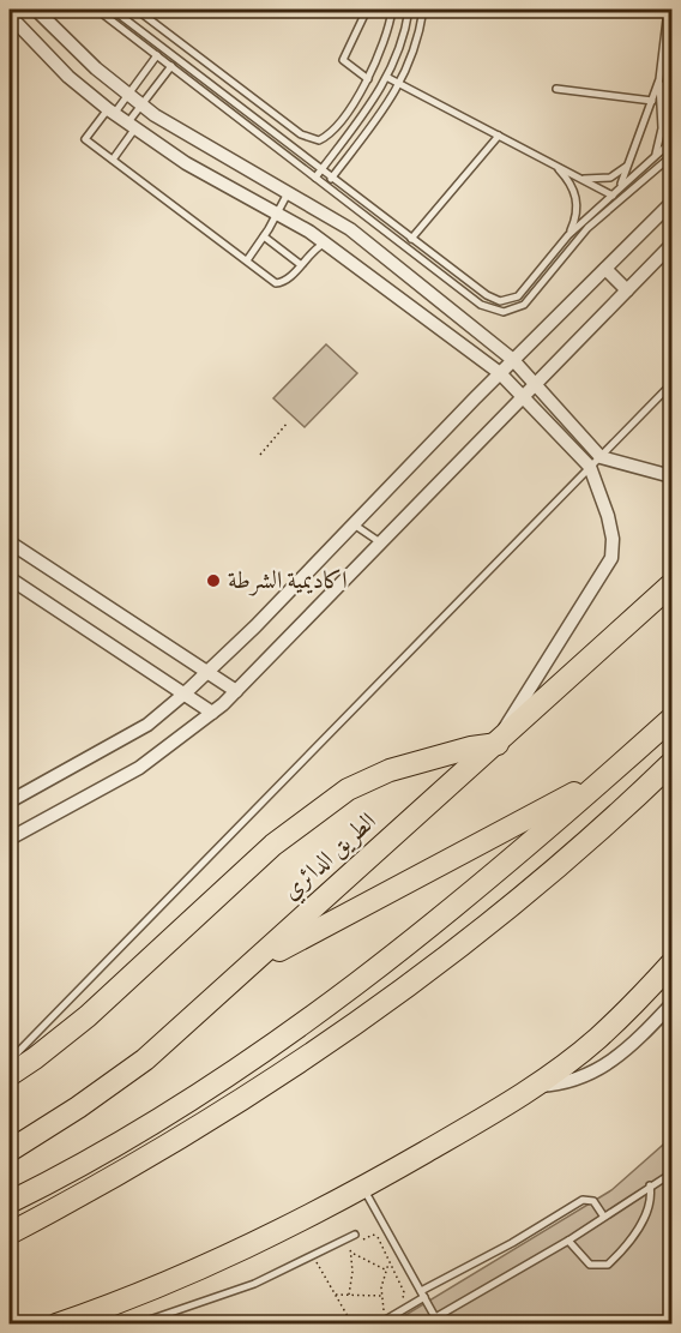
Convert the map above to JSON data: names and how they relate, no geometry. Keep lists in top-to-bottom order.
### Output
{
  "streets": {
    "highway": ["الطريق الدائري"]
  },
  "places": ["اكاديمية الشرطة"]
}
